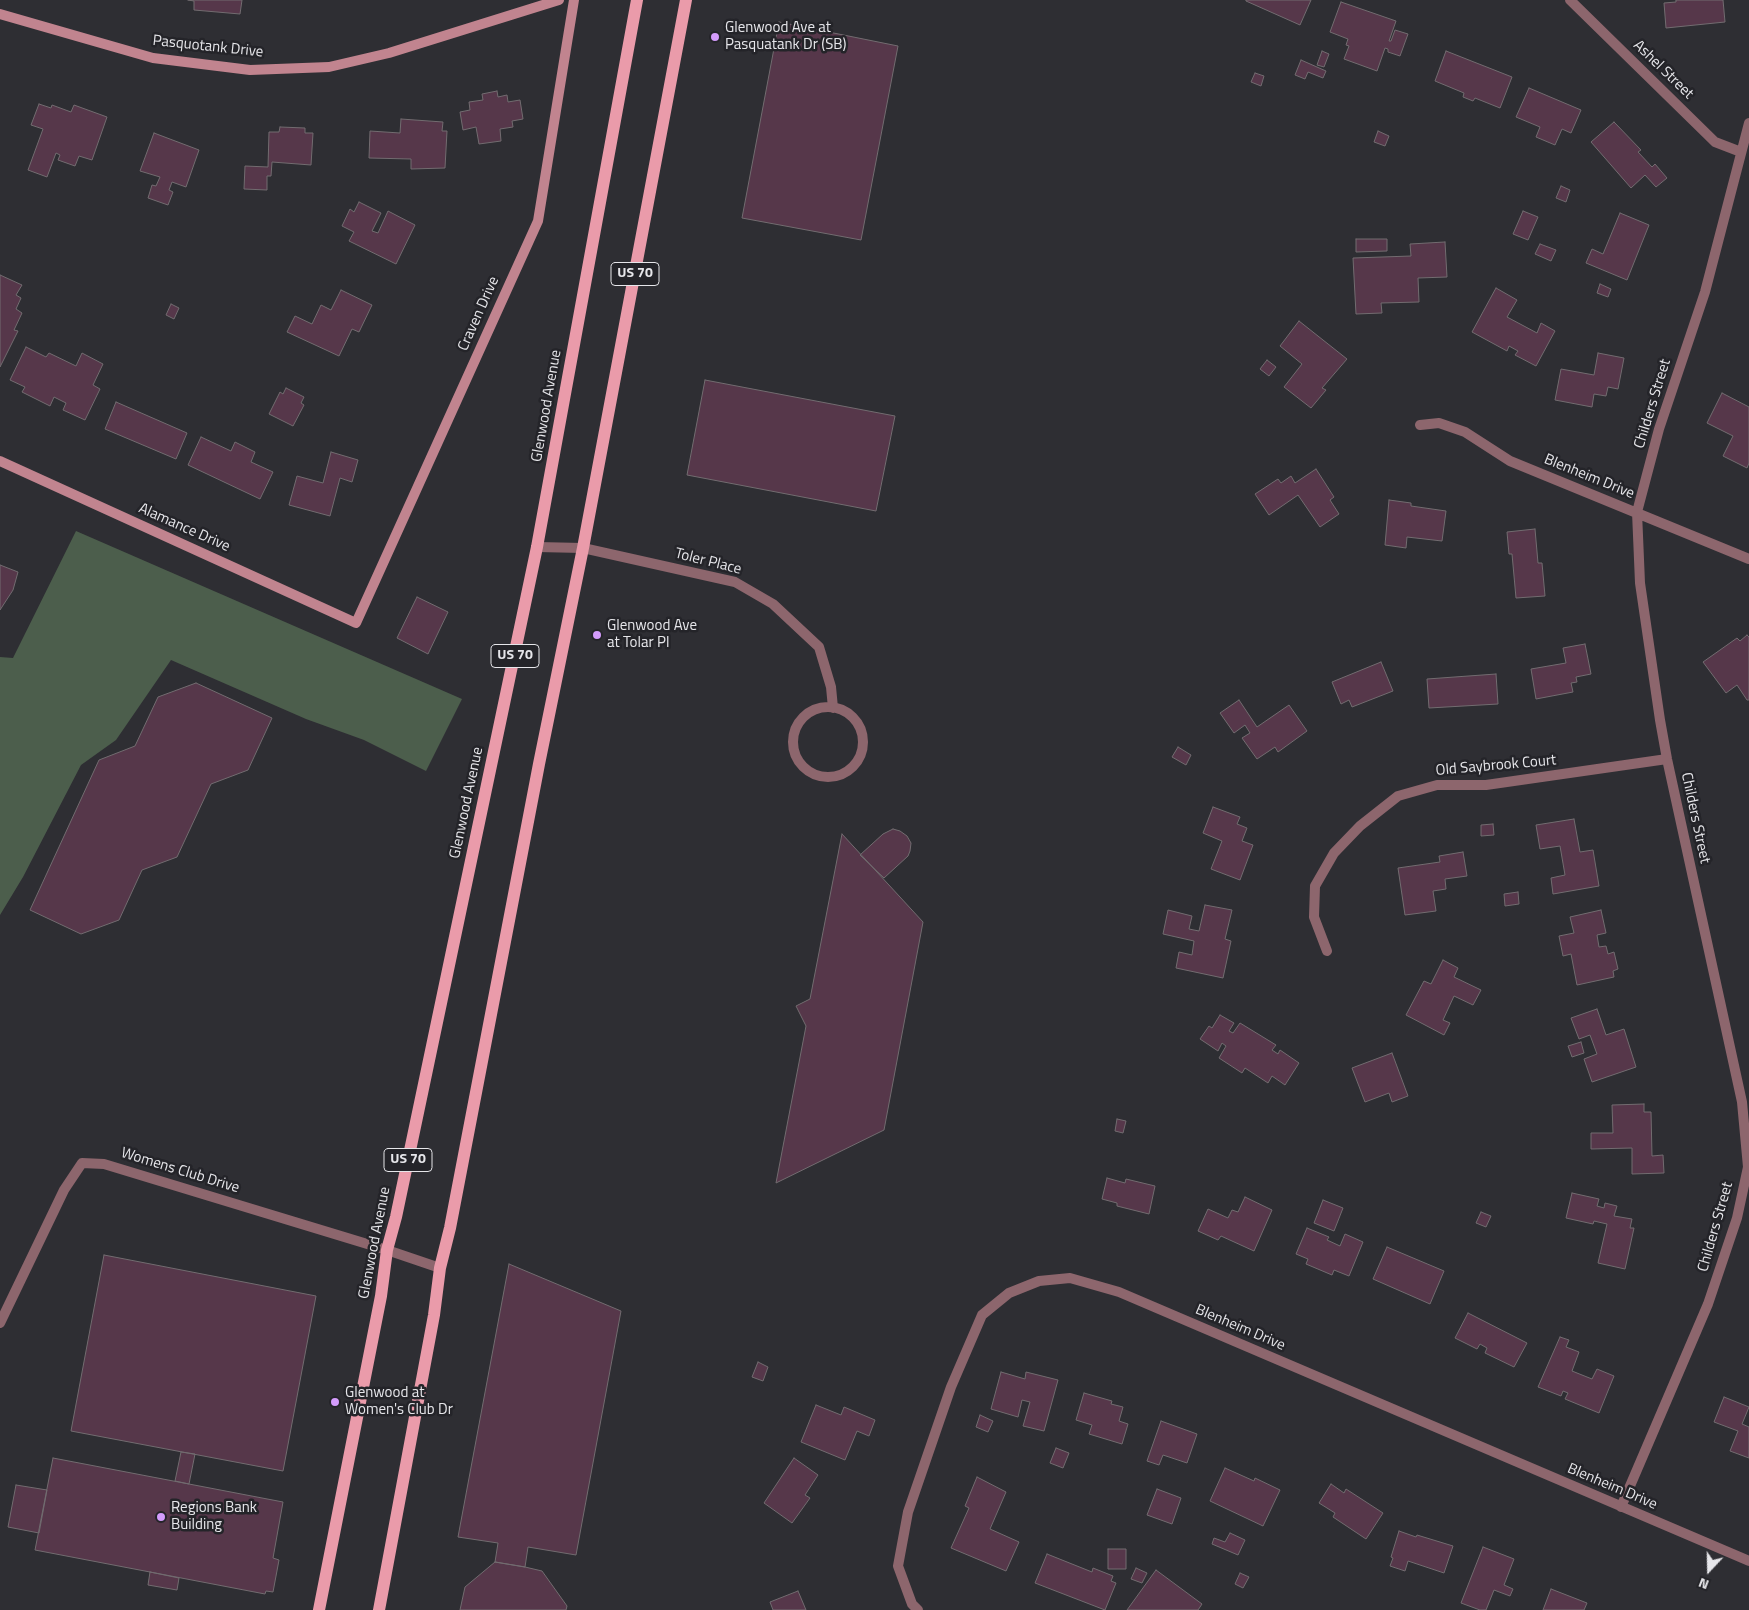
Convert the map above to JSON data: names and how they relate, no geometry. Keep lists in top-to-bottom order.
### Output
{
  "streets": {
    "main road": ["US 70", "Glenwood Avenue"],
    "street": [
      "Pasquotank Drive",
      "Ashel Street",
      "Craven Drive",
      "Childers Street",
      "Blenheim Drive",
      "Alamance Drive",
      "Toler Place",
      "Old Saybrook Court",
      "Womens Club Drive"
    ]
  },
  "crossings": [
    ["Ashel Street", "Childers Street"],
    ["US 70", "Toler Place"],
    ["US 70", "Womens Club Drive"],
    ["Craven Drive", "Alamance Drive"],
    ["Childers Street", "Blenheim Drive"],
    ["Childers Street", "Old Saybrook Court"],
    ["Glenwood Avenue", "Toler Place"],
    ["Glenwood Avenue", "Womens Club Drive"]
  ],
  "places": [
    "Glenwood Ave at Pasquatank Dr (SB)",
    "Glenwood Ave at Tolar Pl",
    "Glenwood at Women's Club Dr",
    "Regions Bank Building"
  ],
  "north": "bottom"
}
